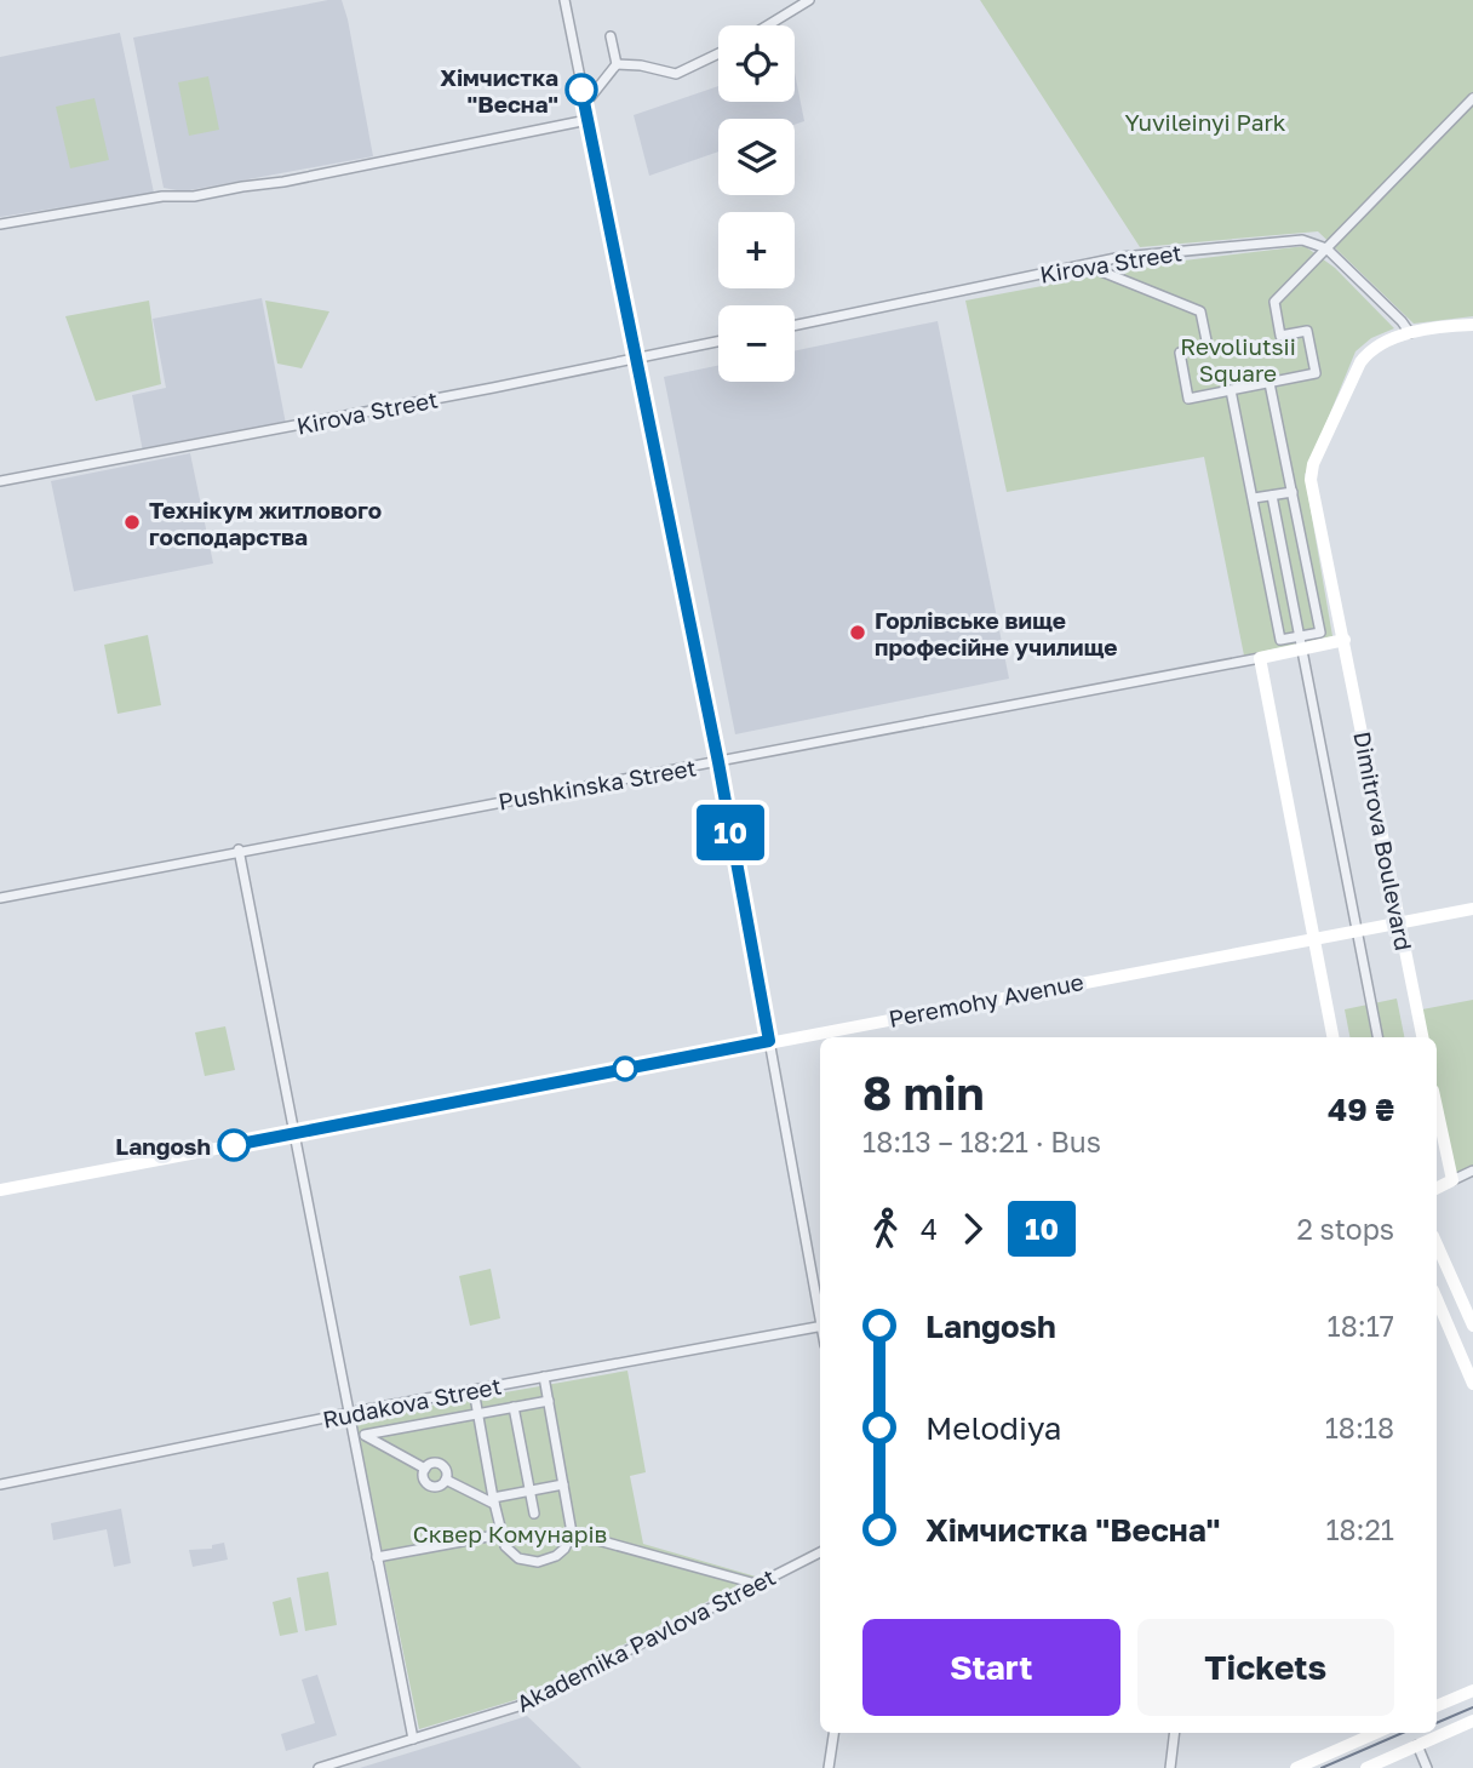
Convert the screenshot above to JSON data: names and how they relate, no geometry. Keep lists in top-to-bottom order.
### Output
{
  "streets": {
    "main road": ["Pushkinska Street", "Dimitrova Boulevard", "Peremohy Avenue"],
    "street": ["Kirova Street", "Rudakova Street", "Akademika Pavlova Street"]
  },
  "crossings": [
    ["Pushkinska Street", "Dimitrova Boulevard"],
    ["Dimitrova Boulevard", "Peremohy Avenue"]
  ],
  "parks": ["Yuvileinyi Park", "Revoliutsii Square", "Сквер Комунарів"],
  "places": [
    "Хімчистка \"Весна\"",
    "Технікум житлового господарства",
    "Горлівське вище професійне училище",
    "Langosh"
  ],
  "lines": ["bus line 10"],
  "page": {
    "on_map": "10",
    "map_buttons": ["+", "−"],
    "heading": ["8 min", "18:13 – 18:21 · Bus", "49 ₴"],
    "legs": ["4", "10", "2 stops"],
    "list": [
      {
        "name": "Langosh",
        "value": "18:17"
      },
      {
        "name": "Melodiya",
        "value": "18:18"
      },
      {
        "name": "Хімчистка \"Весна\"",
        "value": "18:21"
      }
    ],
    "buttons": ["Start", "Tickets"]
  }
}
